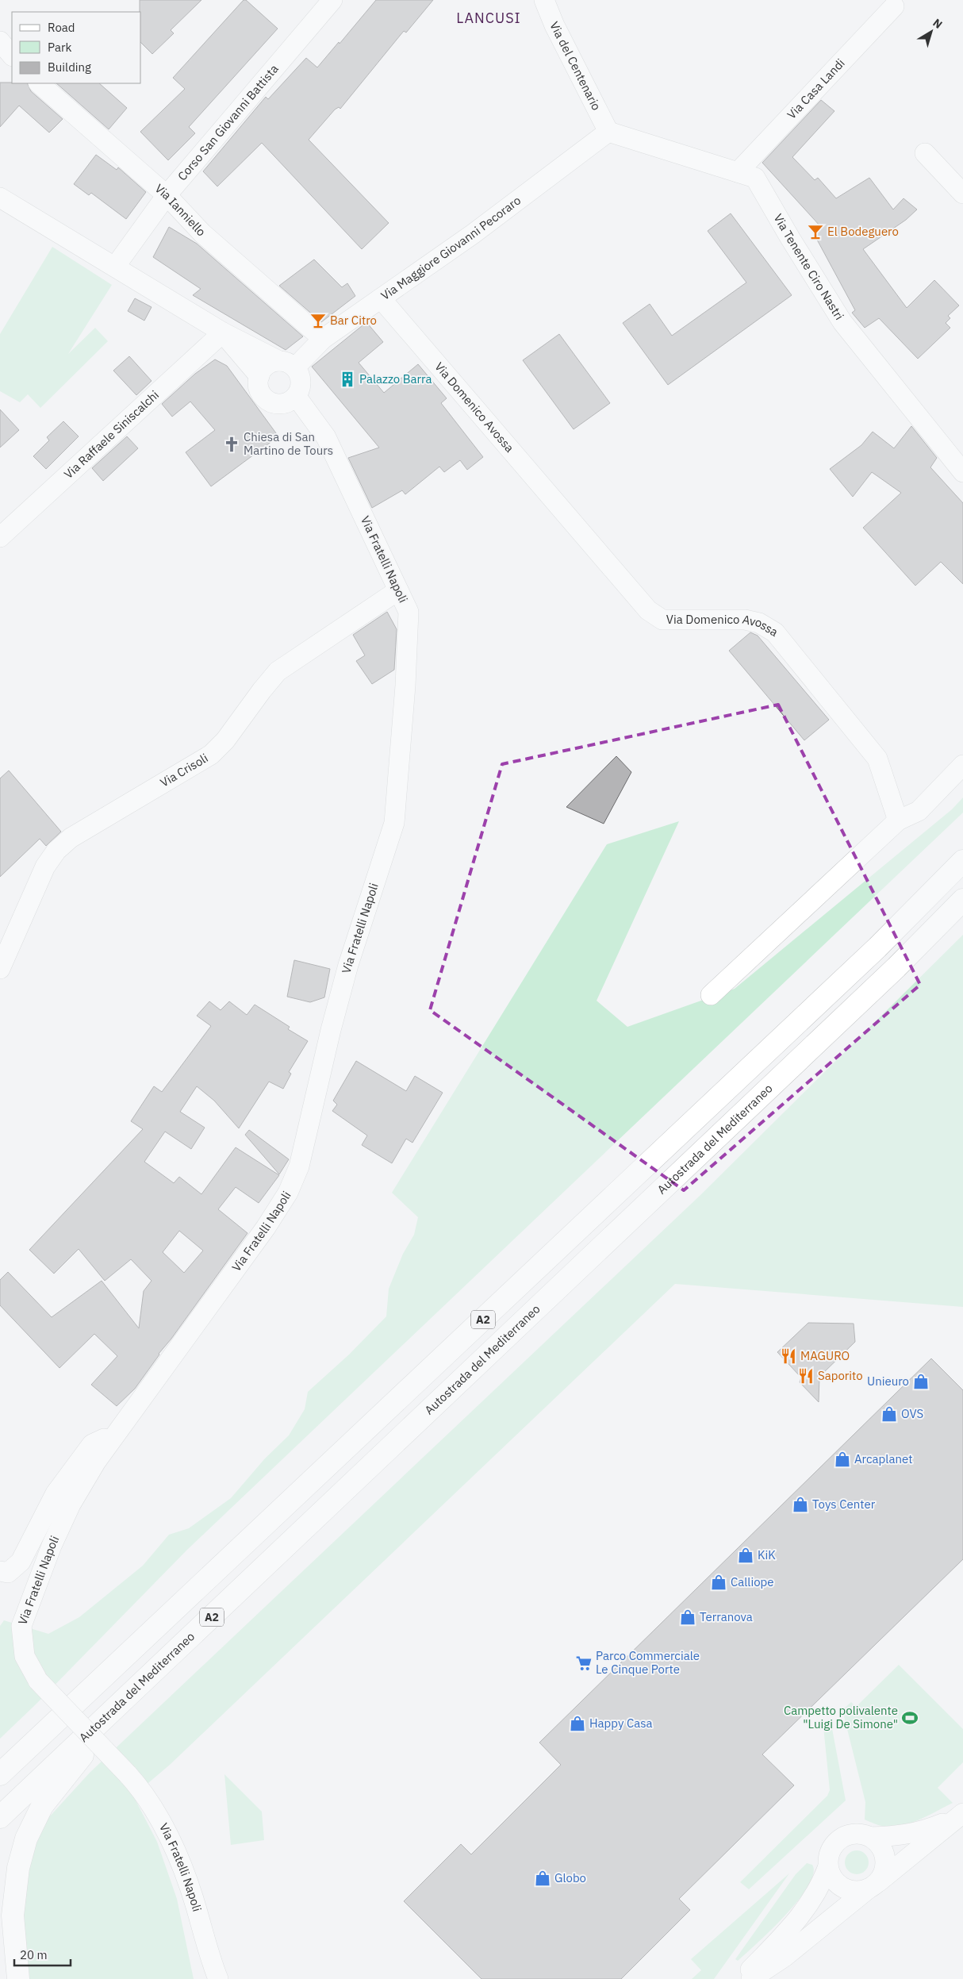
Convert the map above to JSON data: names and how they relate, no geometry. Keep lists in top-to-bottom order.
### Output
{
  "streets": {
    "highway": ["Autostrada del Mediterraneo", "A2"],
    "street": [
      "Via del Centenario",
      "Via Casa Landi",
      "Corso San Giovanni Battista",
      "Via Ianniello",
      "Via Maggiore Giovanni Pecoraro",
      "Via Tenente Ciro Nastri",
      "Via Domenico Avossa",
      "Via Raffaele Siniscalchi",
      "Via Fratelli Napoli",
      "Via Crisoli"
    ]
  },
  "crossings": [
    ["Via del Centenario", "Via Maggiore Giovanni Pecoraro"],
    ["Via del Centenario", "Via Tenente Ciro Nastri"],
    ["Via Casa Landi", "Via Tenente Ciro Nastri"],
    ["Corso San Giovanni Battista", "Via Ianniello"],
    ["Via Ianniello", "Via Maggiore Giovanni Pecoraro"],
    ["Via Maggiore Giovanni Pecoraro", "Via Tenente Ciro Nastri"],
    ["Via Maggiore Giovanni Pecoraro", "Via Domenico Avossa"],
    ["Via Maggiore Giovanni Pecoraro", "Via Fratelli Napoli"],
    ["Via Fratelli Napoli", "Via Crisoli"]
  ],
  "districts": ["LANCUSI"],
  "places": {
    "bar": ["El Bodeguero", "Bar Citro"],
    "building": ["Palazzo Barra"],
    "church": ["Chiesa di San Martino de Tours"],
    "restaurant": ["MAGURO", "Saporito"],
    "shop": [
      "Unieuro",
      "OVS",
      "Arcaplanet",
      "Toys Center",
      "KiK",
      "Calliope",
      "Terranova",
      "Happy Casa",
      "Globo"
    ],
    "supermarket": ["Parco Commerciale Le Cinque Porte"],
    "sports": ["Campetto polivalente \"Luigi De Simone\""]
  },
  "legend": ["Road", "Park", "Building"],
  "scale_bar": "20 m",
  "north": "top right"
}
